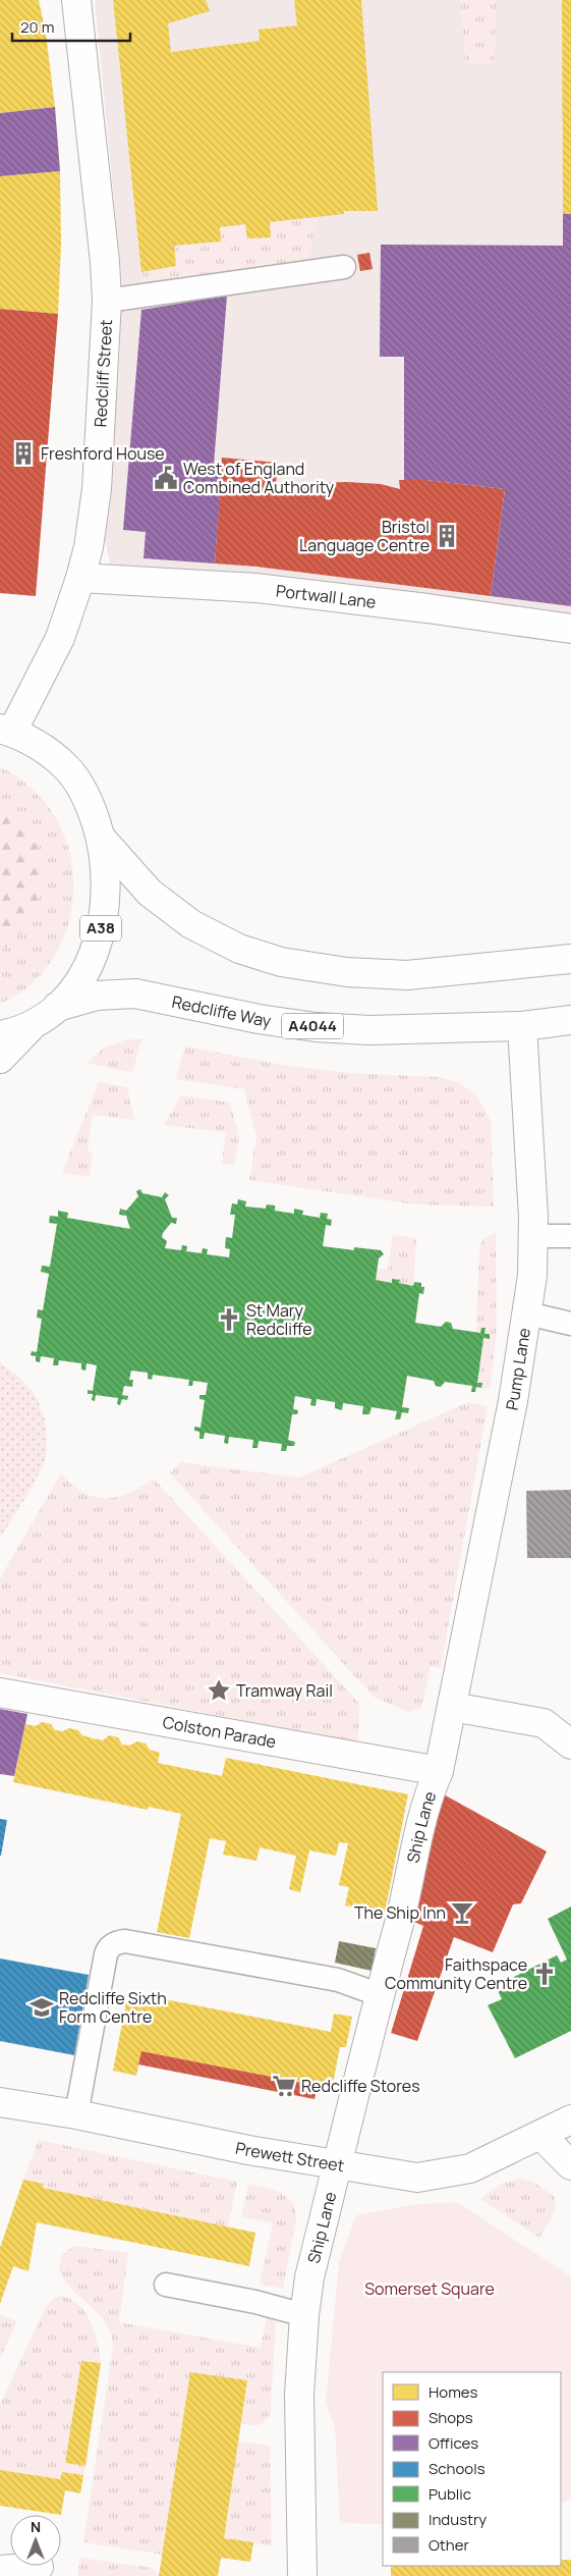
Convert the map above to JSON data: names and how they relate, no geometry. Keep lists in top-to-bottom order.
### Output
{
  "streets": {
    "street": [
      "Redcliff Street",
      "Portwall Lane",
      "A38",
      "Redcliffe Way",
      "A4044",
      "Pump Lane",
      "Colston Parade",
      "Ship Lane",
      "Prewett Street"
    ]
  },
  "crossings": [
    ["Redcliff Street", "Portwall Lane"],
    ["Redcliff Street", "A38"],
    ["A38", "Redcliffe Way"],
    ["Redcliffe Way", "Pump Lane"],
    ["Pump Lane", "Colston Parade"],
    ["Pump Lane", "Ship Lane"],
    ["Colston Parade", "Ship Lane"],
    ["Ship Lane", "Prewett Street"]
  ],
  "parks": ["Somerset Square"],
  "places": {
    "building": ["Freshford House", "Bristol Language Centre"],
    "public building": ["West of England Combined Authority"],
    "church": ["St Mary Redcliffe", "Faithspace Community Centre"],
    "place": ["Tramway Rail"],
    "bar": ["The Ship Inn"],
    "school or university": ["Redcliffe Sixth Form Centre"],
    "supermarket": ["Redcliffe Stores"]
  },
  "legend": [
    "Homes",
    "Shops",
    "Offices",
    "Schools",
    "Public",
    "Industry",
    "Other"
  ],
  "scale_bar": "20 m",
  "north": "top"
}
